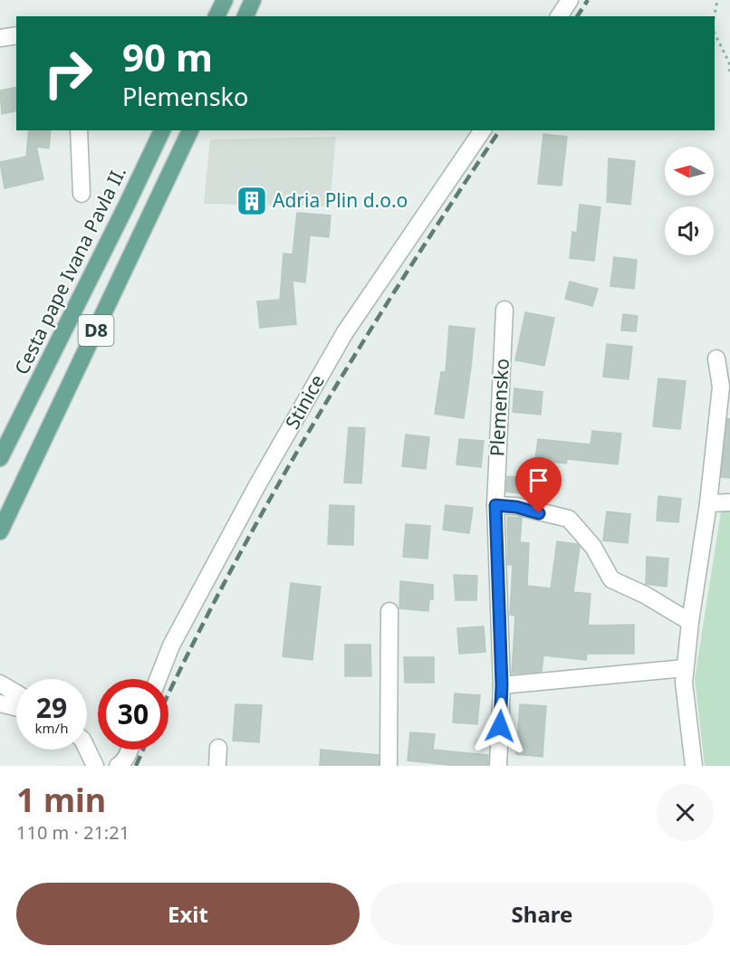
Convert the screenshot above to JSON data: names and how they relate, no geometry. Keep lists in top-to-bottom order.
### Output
{
  "streets": {
    "main road": ["Cesta pape Ivana Pavla II.", "D8"],
    "street": ["Stinice", "Plemensko"]
  },
  "places": {
    "building": ["Adria Plin d.o.o"]
  },
  "north": "left",
  "page": {
    "turn": ["90 m", "Plemensko"],
    "speed": "29 km/h",
    "limit": "30",
    "heading": ["1 min", "110 m · 21:21"],
    "buttons": ["Exit", "Share"]
  }
}
